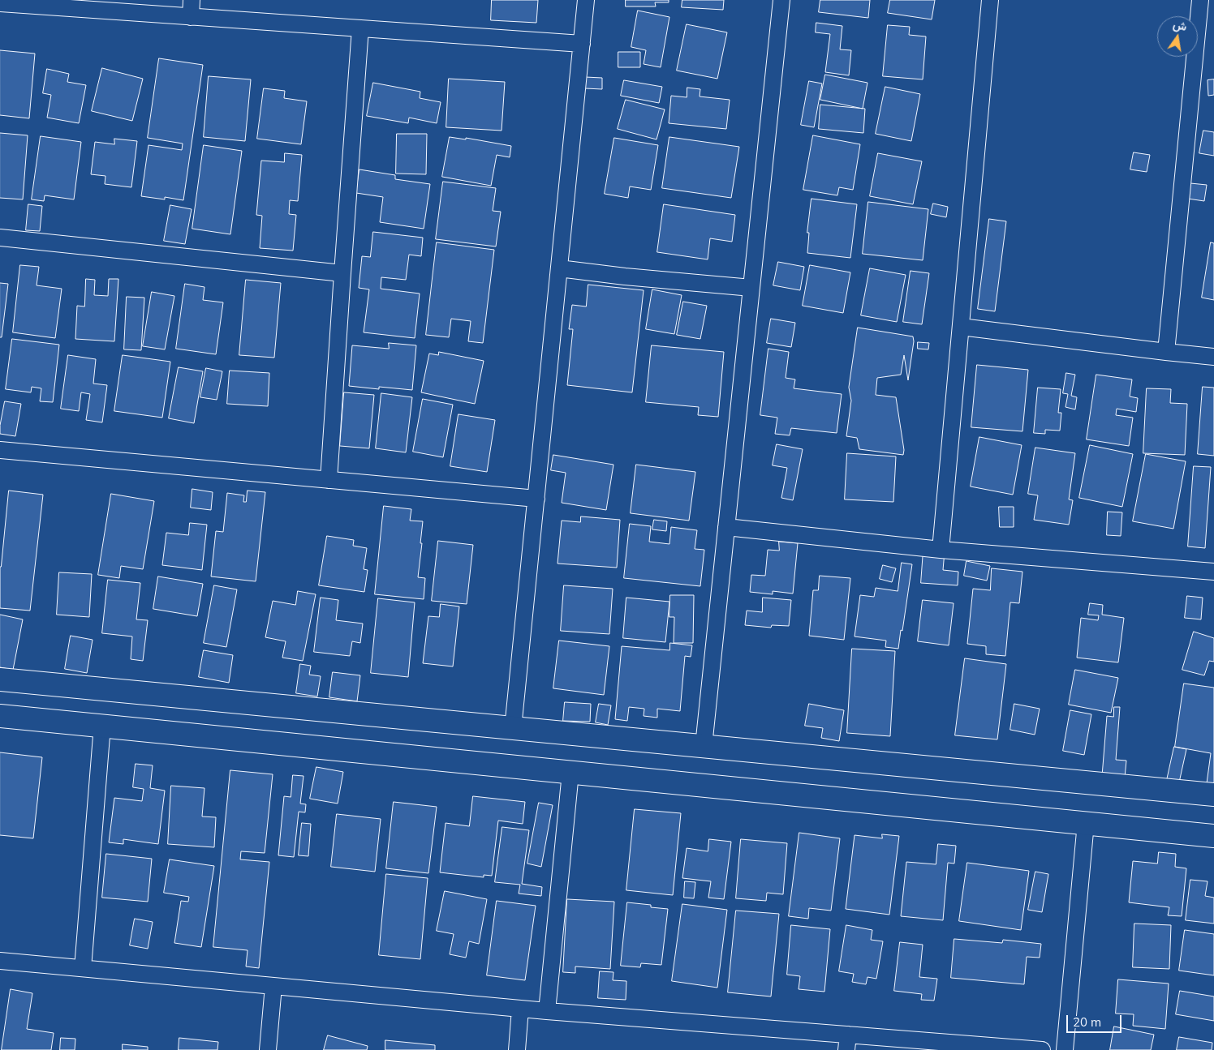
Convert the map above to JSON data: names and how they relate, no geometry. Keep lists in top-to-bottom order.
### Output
{
  "scale_bar": "20 m",
  "north": "top"
}
